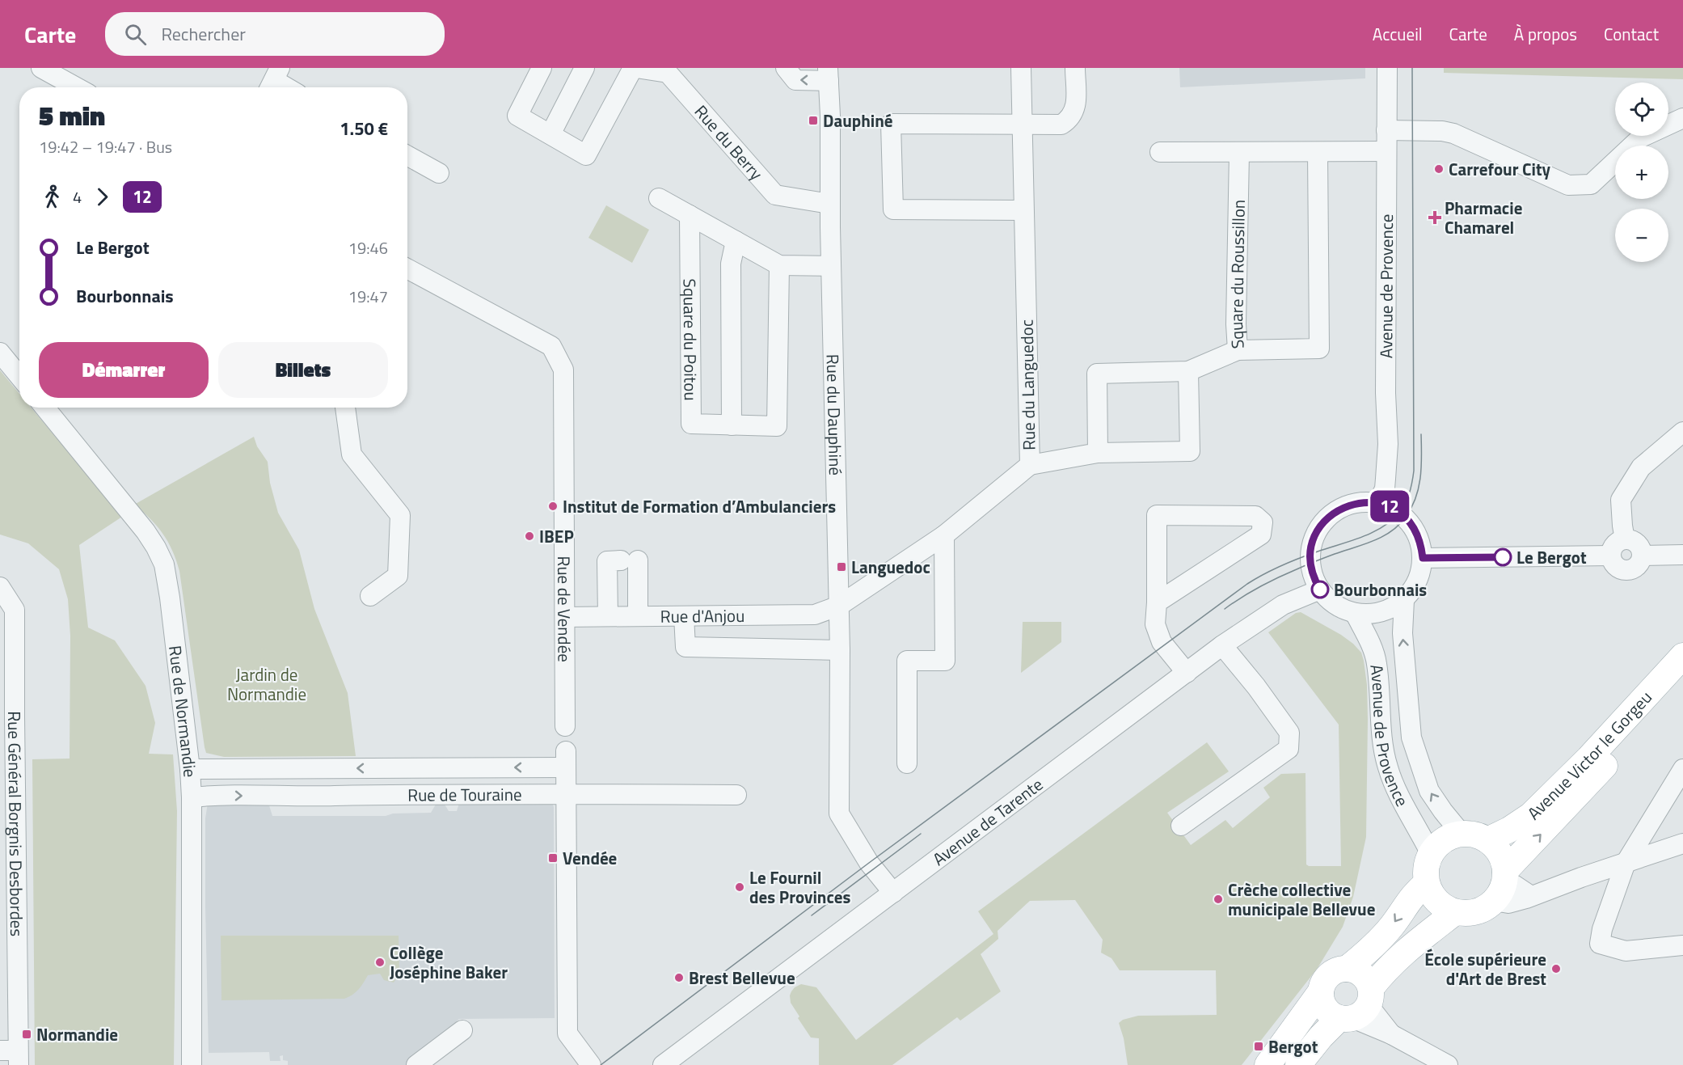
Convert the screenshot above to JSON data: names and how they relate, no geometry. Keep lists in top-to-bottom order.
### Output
{
  "streets": {
    "main road": ["Avenue Victor le Gorgeu"],
    "street": [
      "Rue du Berry",
      "Square du Roussillon",
      "Avenue de Provence",
      "Square du Poitou",
      "Rue du Languedoc",
      "Rue du Dauphiné",
      "Rue de Vendée",
      "Rue d'Anjou",
      "Rue de Normandie",
      "Rue de Touraine",
      "Avenue de Tarente",
      "Rue Général Borgnis Desbordes"
    ]
  },
  "crossings": [
    ["Rue du Berry", "Rue du Dauphiné"],
    ["Avenue de Provence", "Avenue Victor le Gorgeu"],
    ["Avenue de Provence", "Avenue de Tarente"],
    ["Rue du Languedoc", "Rue du Dauphiné"],
    ["Rue du Languedoc", "Rue d'Anjou"],
    ["Rue du Dauphiné", "Rue d'Anjou"],
    ["Rue du Dauphiné", "Avenue de Tarente"],
    ["Rue de Vendée", "Rue d'Anjou"],
    ["Rue de Normandie", "Rue de Touraine"]
  ],
  "parks": ["Jardin de Normandie"],
  "places": {
    "transit": [
      "Dauphiné",
      "Languedoc",
      "Vendée",
      "Normandie",
      "Bergot"
    ],
    "other": [
      "Carrefour City",
      "Institut de Formation d’Ambulanciers",
      "IBEP",
      "Le Bergot",
      "Bourbonnais",
      "Le Fournil des Provinces",
      "Crèche collective municipale Bellevue",
      "Collège Joséphine Baker",
      "École supérieure d'Art de Brest",
      "Brest Bellevue"
    ],
    "health": ["Pharmacie Chamarel"]
  },
  "lines": ["bus line 12"],
  "page": {
    "header": "Carte",
    "search": "Rechercher",
    "nav": [
      "Accueil",
      "Carte",
      "À propos",
      "Contact"
    ],
    "on_map": "12",
    "map_buttons": ["+", "−"],
    "heading": ["5 min", "19:42 – 19:47 · Bus", "1.50 €"],
    "legs": ["4", "12"],
    "list": [
      {
        "name": "Le Bergot",
        "value": "19:46"
      },
      {
        "name": "Bourbonnais",
        "value": "19:47"
      }
    ],
    "buttons": ["Démarrer", "Billets"]
  }
}
